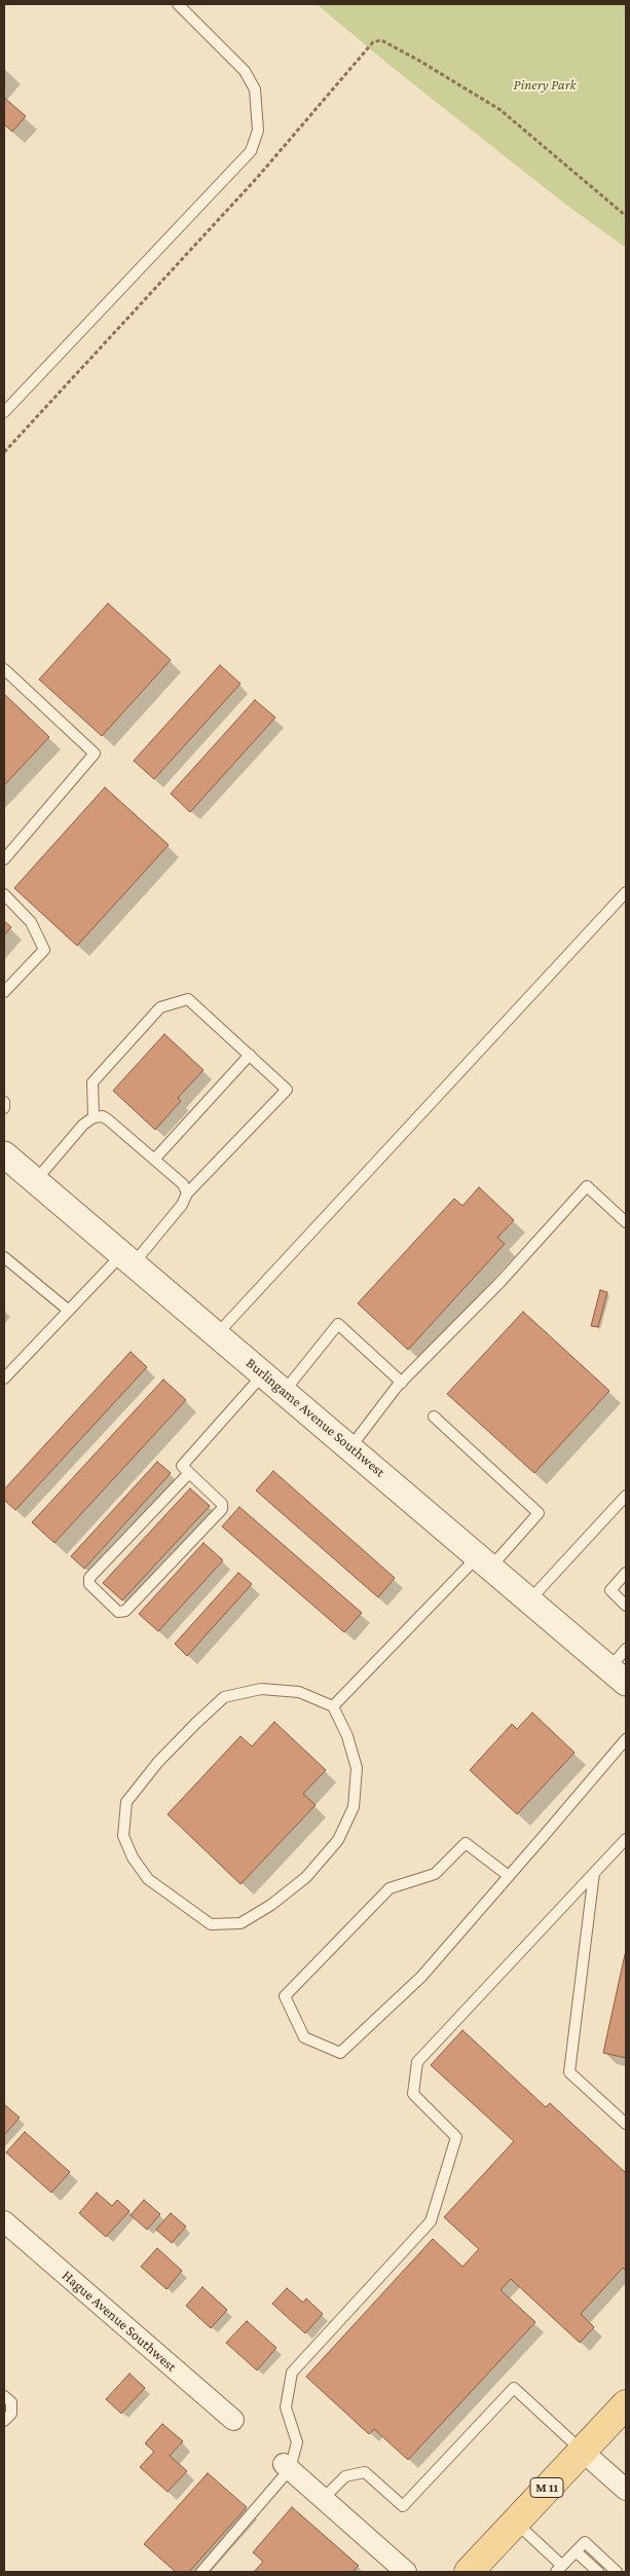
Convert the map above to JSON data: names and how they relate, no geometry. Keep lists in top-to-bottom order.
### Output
{
  "streets": {
    "main road": ["M 11"],
    "street": ["Burlingame Avenue Southwest", "Hague Avenue Southwest"]
  },
  "parks": ["Pinery Park"]
}
